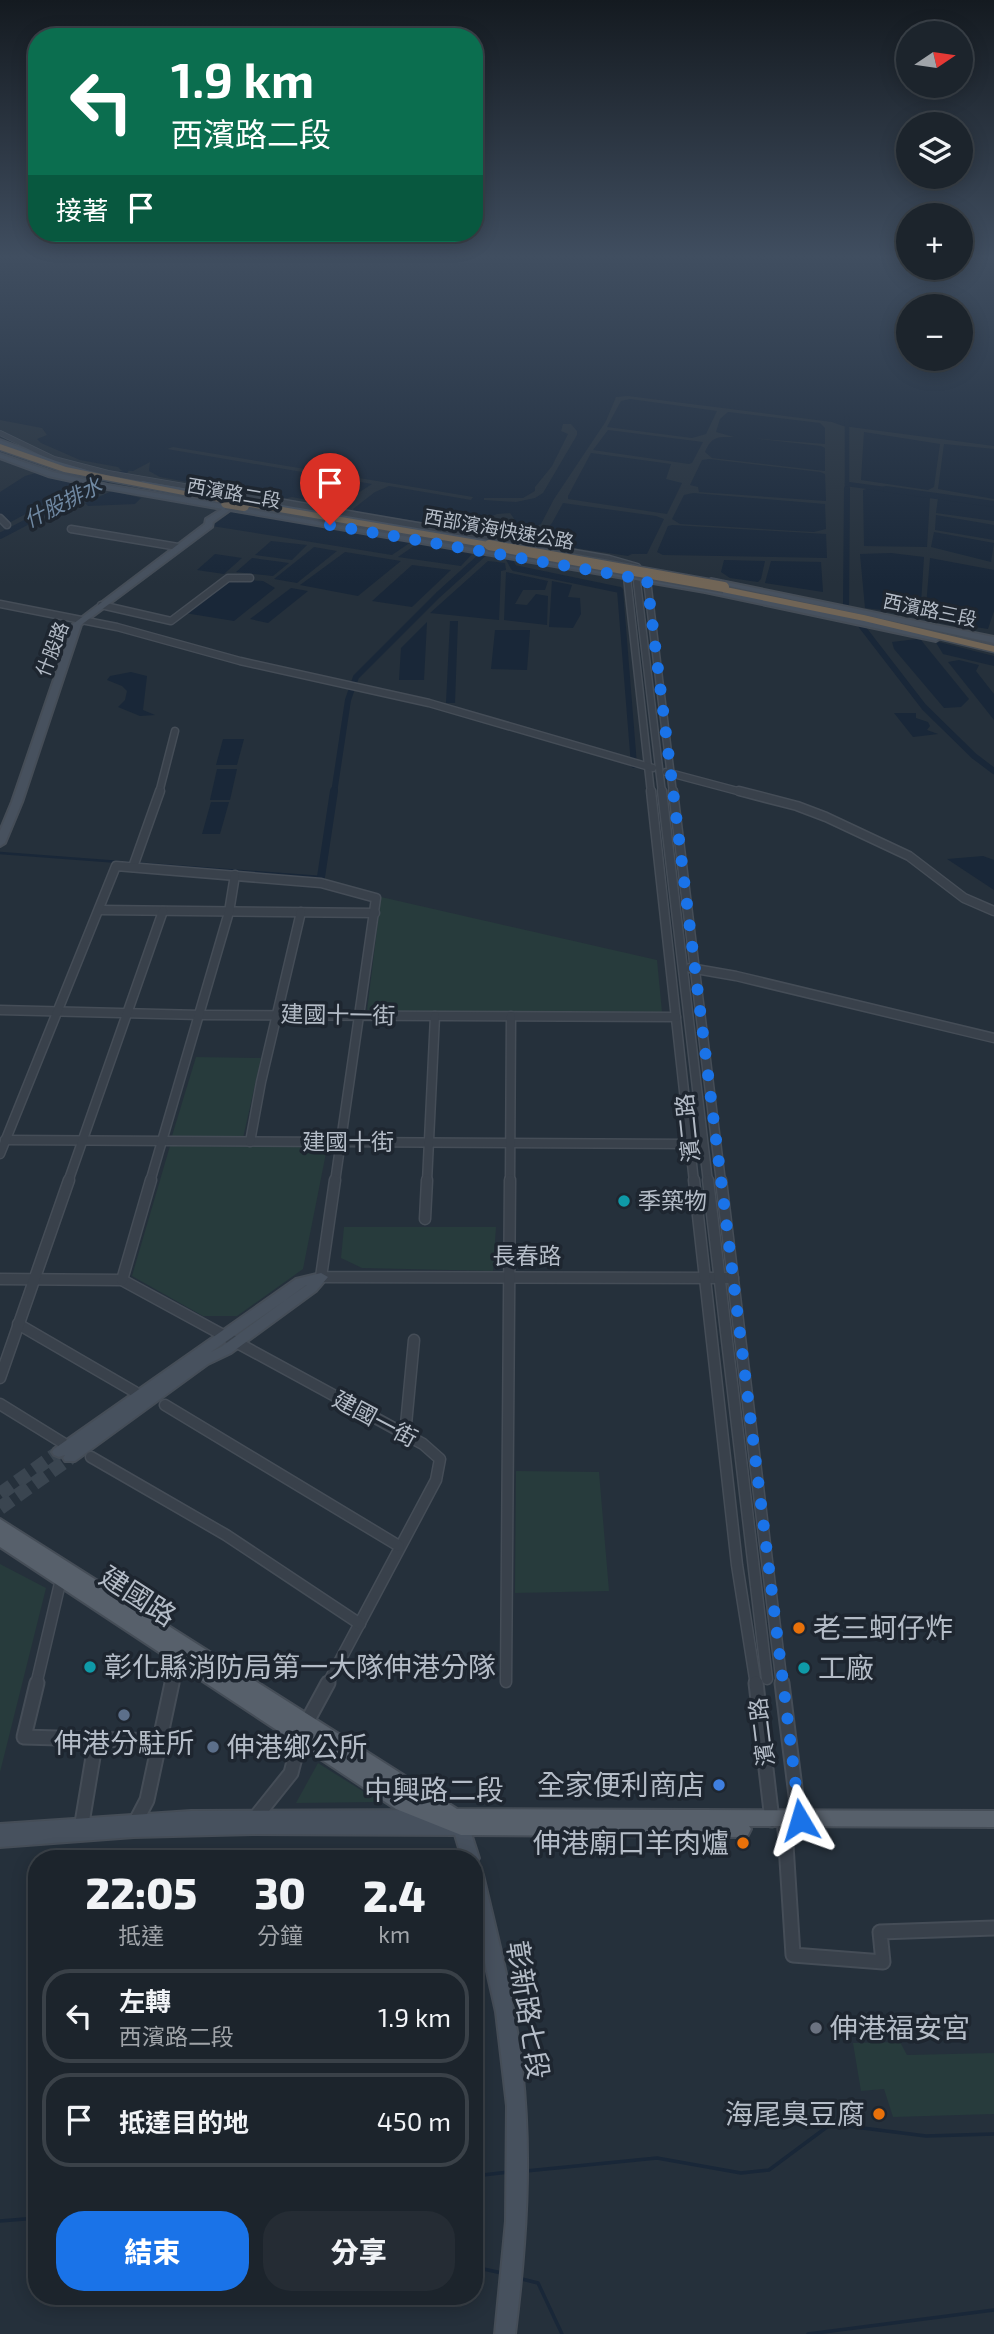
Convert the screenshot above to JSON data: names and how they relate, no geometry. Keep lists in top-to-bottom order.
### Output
{
  "streets": {
    "highway": ["西部濱海快速公路"],
    "main road": ["建國路", "中興路二段"],
    "street": [
      "西濱路二段",
      "西濱路三段",
      "什股路",
      "建國十一街",
      "濱二路",
      "建國十街",
      "長春路",
      "建國一街",
      "彰新路七段"
    ]
  },
  "crossings": [
    ["西濱路二段", "西部濱海快速公路"],
    ["西濱路二段", "什股路"],
    ["西部濱海快速公路", "西濱路三段"],
    ["西部濱海快速公路", "什股路"],
    ["建國十一街", "濱二路"],
    ["濱二路", "建國十街"],
    ["濱二路", "長春路"],
    ["濱二路", "中興路二段"],
    ["建國一街", "建國路"],
    ["建國一街", "中興路二段"],
    ["建國路", "中興路二段"]
  ],
  "water": ["什股排水"],
  "places": [
    "季築物",
    "老三蚵仔炸",
    "彰化縣消防局第一大隊伸港分隊",
    "工廠",
    "伸港分駐所",
    "伸港鄉公所",
    "全家便利商店",
    "伸港廟口羊肉爐",
    "伸港福安宮",
    "海尾臭豆腐"
  ],
  "north": "right",
  "page": {
    "map_buttons": ["+", "−"],
    "turn": ["1.9 km", "西濱路二段"],
    "then": "接著",
    "eta": [
      "22:05",
      "抵達",
      "30",
      "分鐘",
      "2.4",
      "km"
    ],
    "list": [
      {
        "name": "左轉",
        "note": "西濱路二段",
        "value": "1.9 km"
      },
      {
        "name": "抵達目的地",
        "value": "450 m"
      }
    ],
    "buttons": ["結束", "分享"]
  }
}
